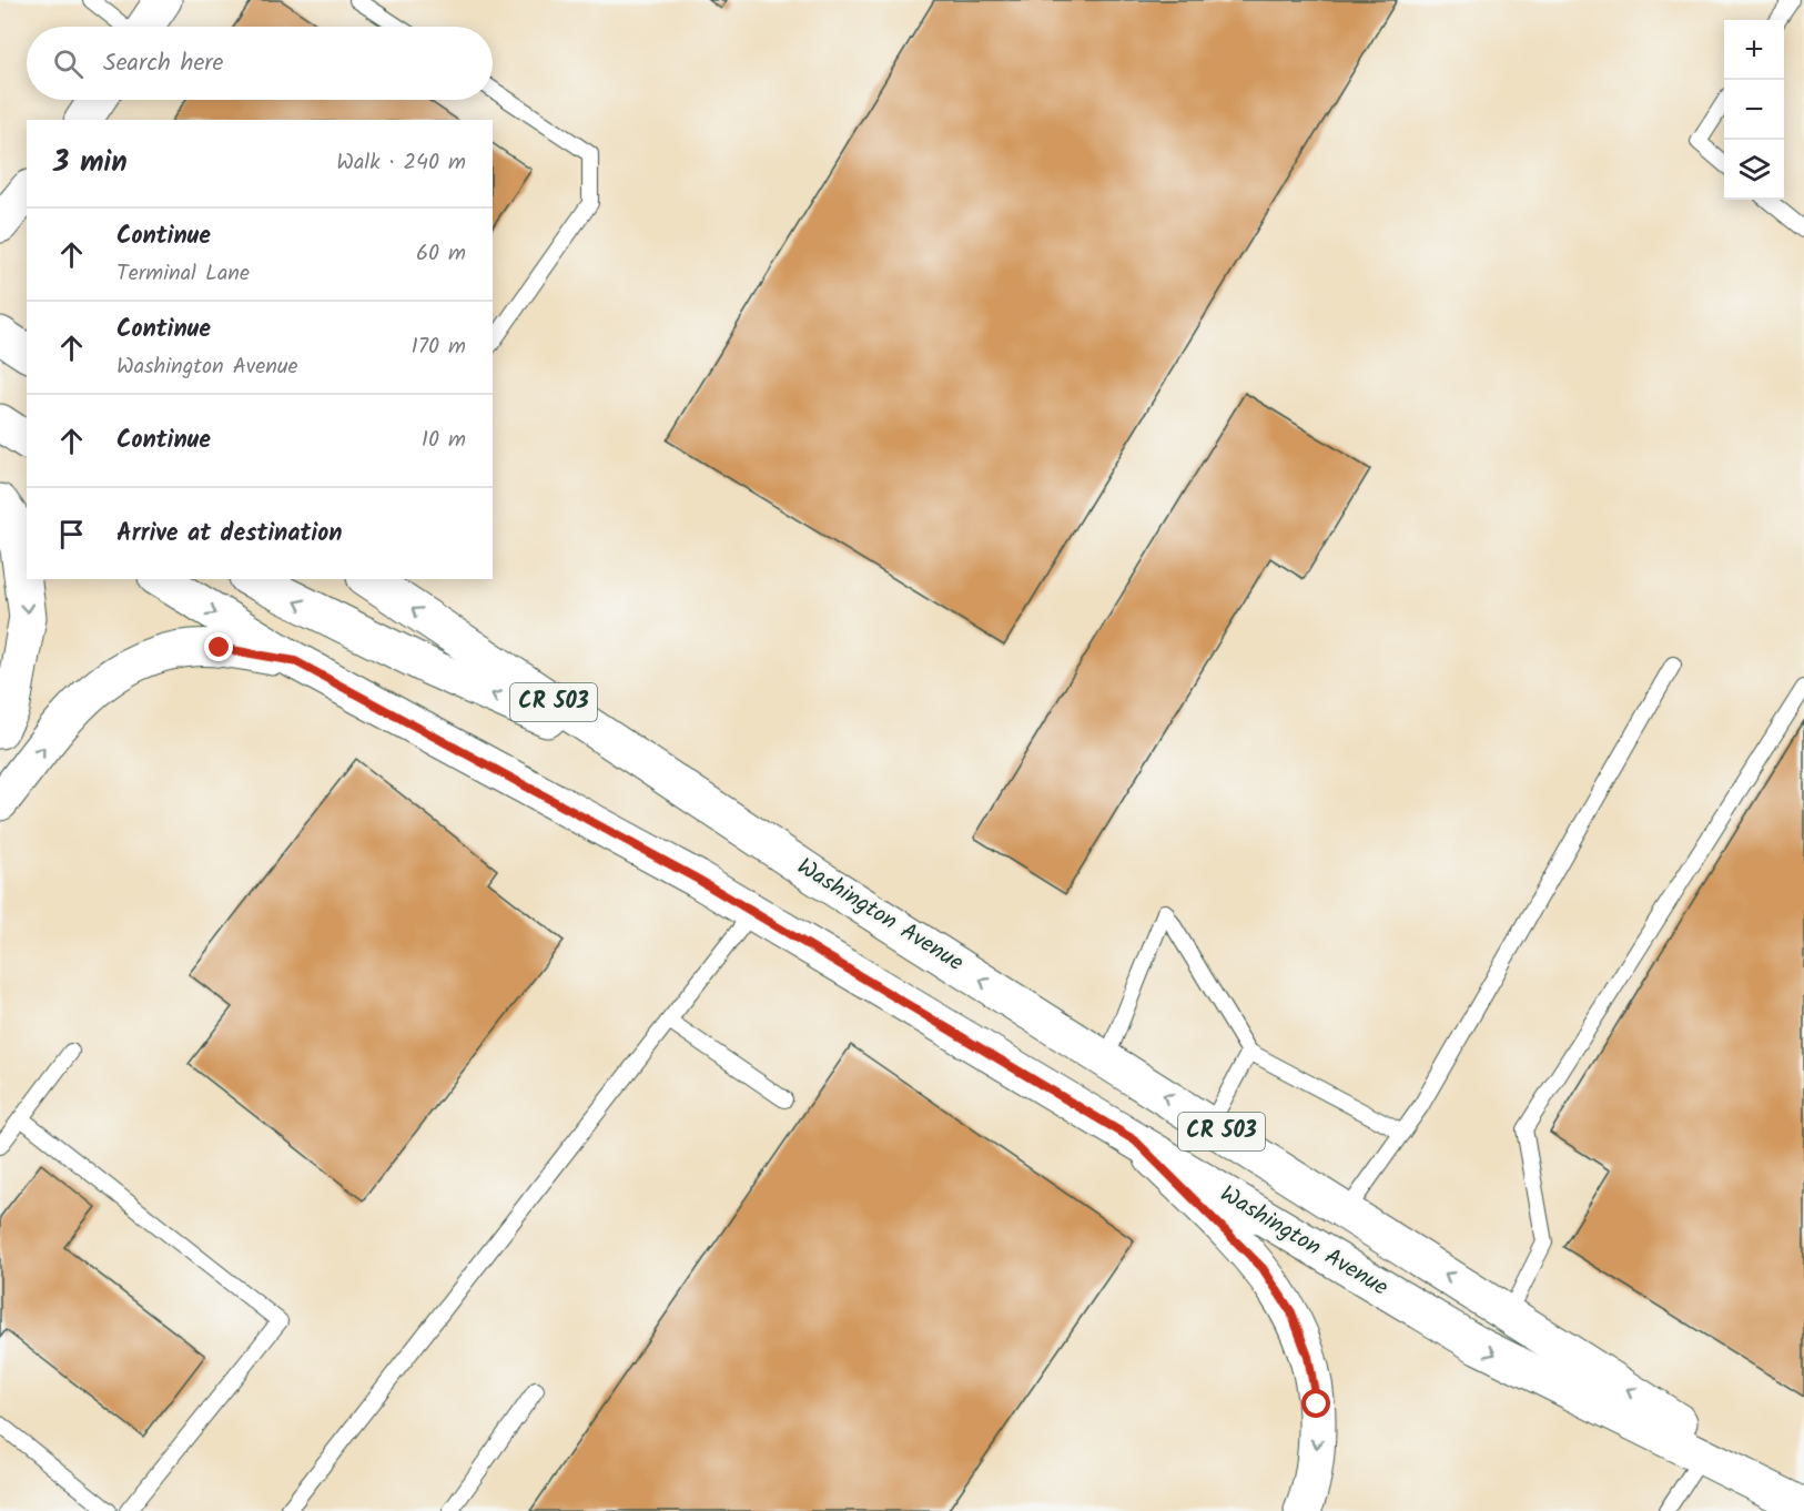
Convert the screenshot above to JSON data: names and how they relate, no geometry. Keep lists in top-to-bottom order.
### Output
{
  "streets": {
    "main road": ["CR 503", "Washington Avenue"]
  },
  "page": {
    "map_buttons": ["+", "−"],
    "search": "Search here",
    "heading": ["3 min", "Walk · 240 m"],
    "list": [
      ["Continue", "Terminal Lane", "60 m"],
      ["Continue", "Washington Avenue", "170 m"],
      ["Continue", "10 m"],
      "Arrive at destination"
    ]
  }
}
